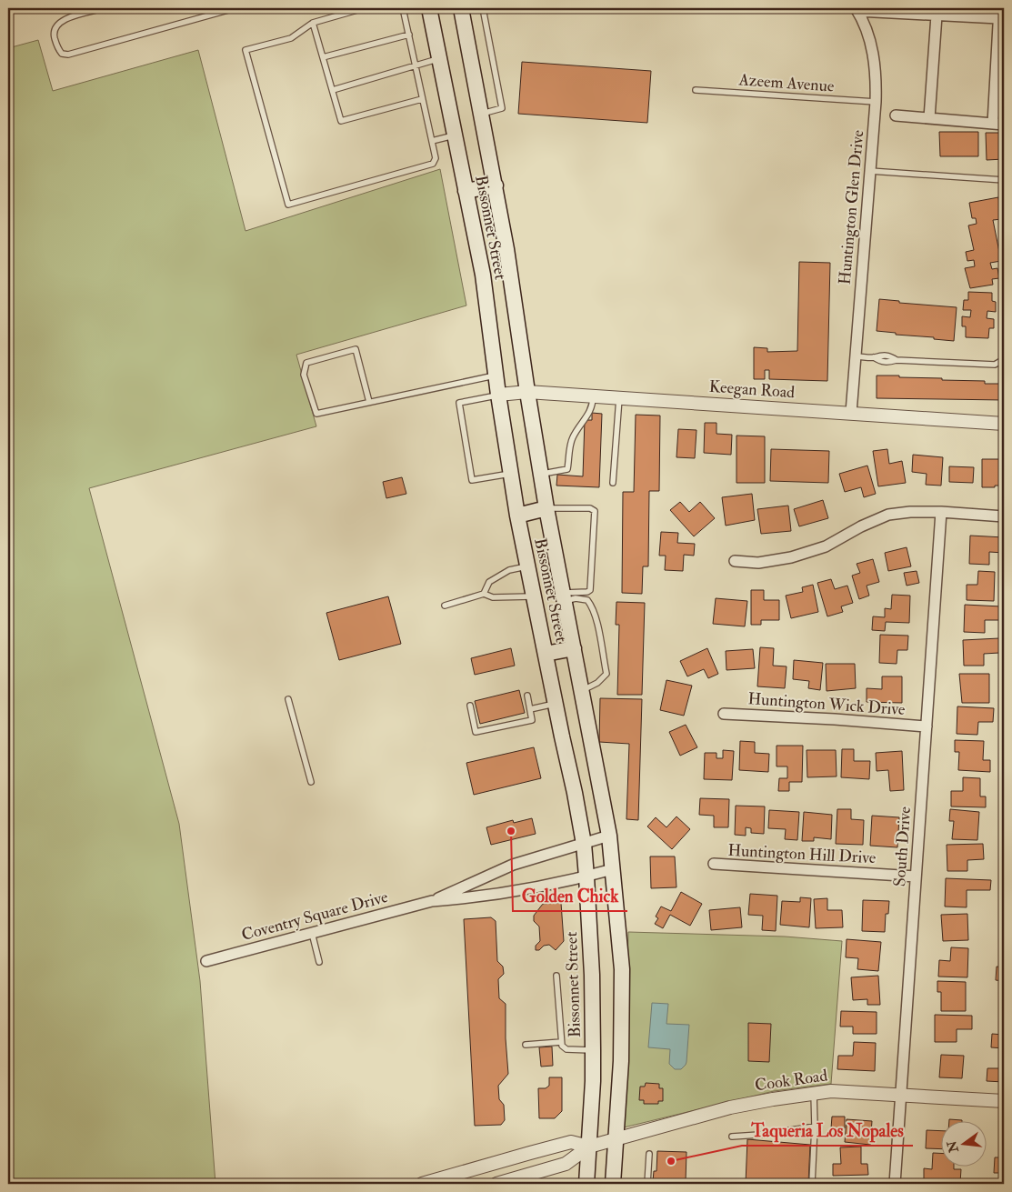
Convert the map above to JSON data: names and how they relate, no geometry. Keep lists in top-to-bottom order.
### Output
{
  "streets": {
    "main road": ["Bissonnet Street"],
    "street": [
      "Huntington Glen Drive",
      "Keegan Road",
      "Huntington Wick Drive",
      "South Drive",
      "Huntington Hill Drive",
      "Coventry Square Drive",
      "Cook Road"
    ],
    "lane": ["Azeem Avenue"]
  },
  "crossings": [
    ["Azeem Avenue", "Huntington Glen Drive"],
    ["Huntington Glen Drive", "Keegan Road"],
    ["Bissonnet Street", "Keegan Road"],
    ["Bissonnet Street", "Coventry Square Drive"],
    ["Bissonnet Street", "Cook Road"],
    ["Huntington Wick Drive", "South Drive"],
    ["South Drive", "Huntington Hill Drive"],
    ["South Drive", "Cook Road"]
  ],
  "places": ["Golden Chick", "Taqueria Los Nopales"],
  "north": "left"
}
